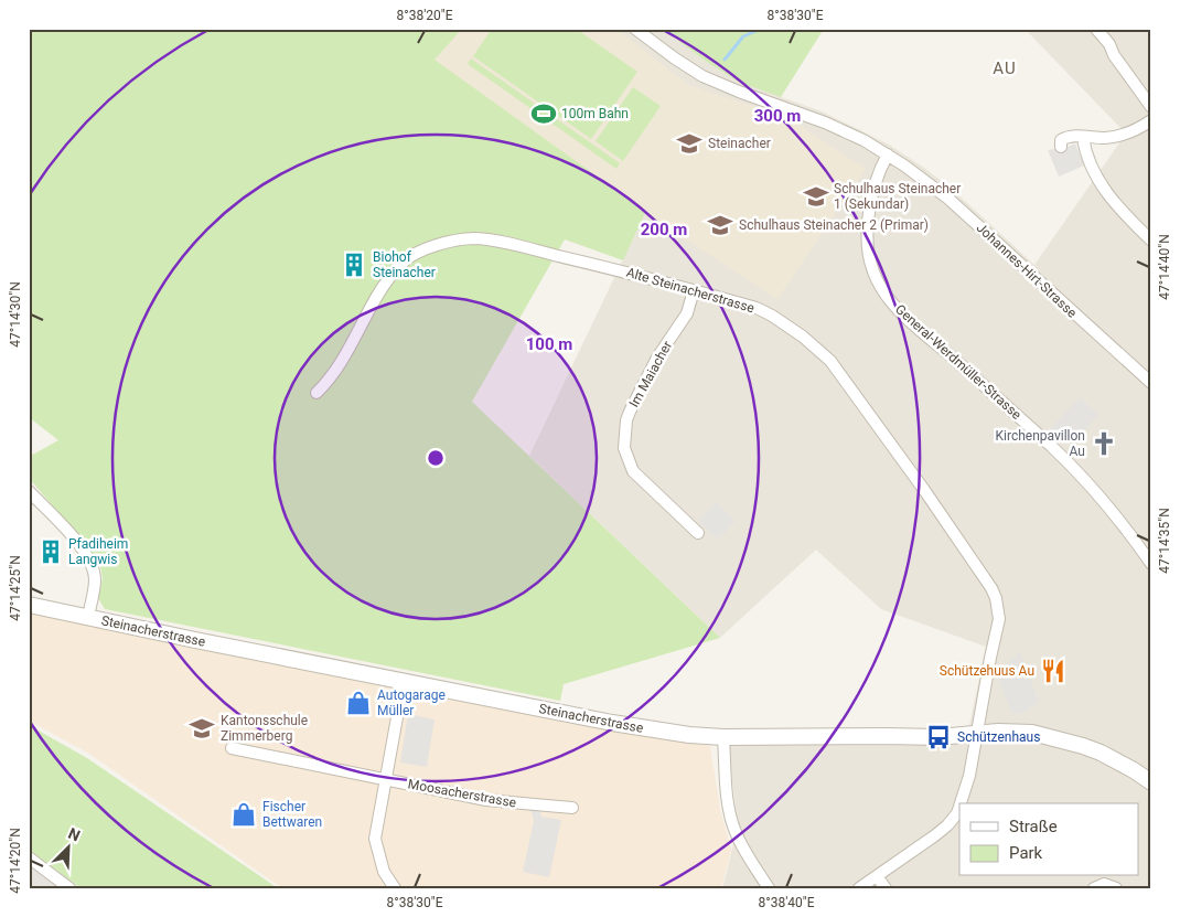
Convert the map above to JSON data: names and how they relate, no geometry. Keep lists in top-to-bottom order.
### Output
{
  "streets": {
    "street": [
      "Johannes-Hirt-Strasse",
      "Alte Steinacherstrasse",
      "General-Werdmüller-Strasse",
      "Im Maiacher",
      "Steinacherstrasse",
      "Moosacherstrasse"
    ]
  },
  "crossings": [
    ["Johannes-Hirt-Strasse", "General-Werdmüller-Strasse"],
    ["Alte Steinacherstrasse", "Im Maiacher"],
    ["Alte Steinacherstrasse", "Steinacherstrasse"]
  ],
  "districts": ["AU"],
  "places": {
    "sports": ["100m Bahn"],
    "school or university": [
      "Steinacher",
      "Schulhaus Steinacher 1 (Sekundar)",
      "Schulhaus Steinacher 2 (Primar)",
      "Kantonsschule Zimmerberg"
    ],
    "building": ["Biohof Steinacher", "Pfadiheim Langwis"],
    "church": ["Kirchenpavillon Au"],
    "restaurant": ["Schützehuus Au"],
    "shop": ["Autogarage Müller", "Fischer Bettwaren"],
    "bus stop": ["Schützenhaus"]
  },
  "legend": ["Straße", "Park"],
  "north": "top right",
  "coordinates": [
    "8°38'20\"E",
    "8°38'30\"E",
    "47°14'40\"N",
    "47°14'30\"N",
    "47°14'35\"N",
    "47°14'25\"N",
    "47°14'20\"N",
    "8°38'40\"E"
  ],
  "rings": ["300 m", "200 m", "100 m"]
}
